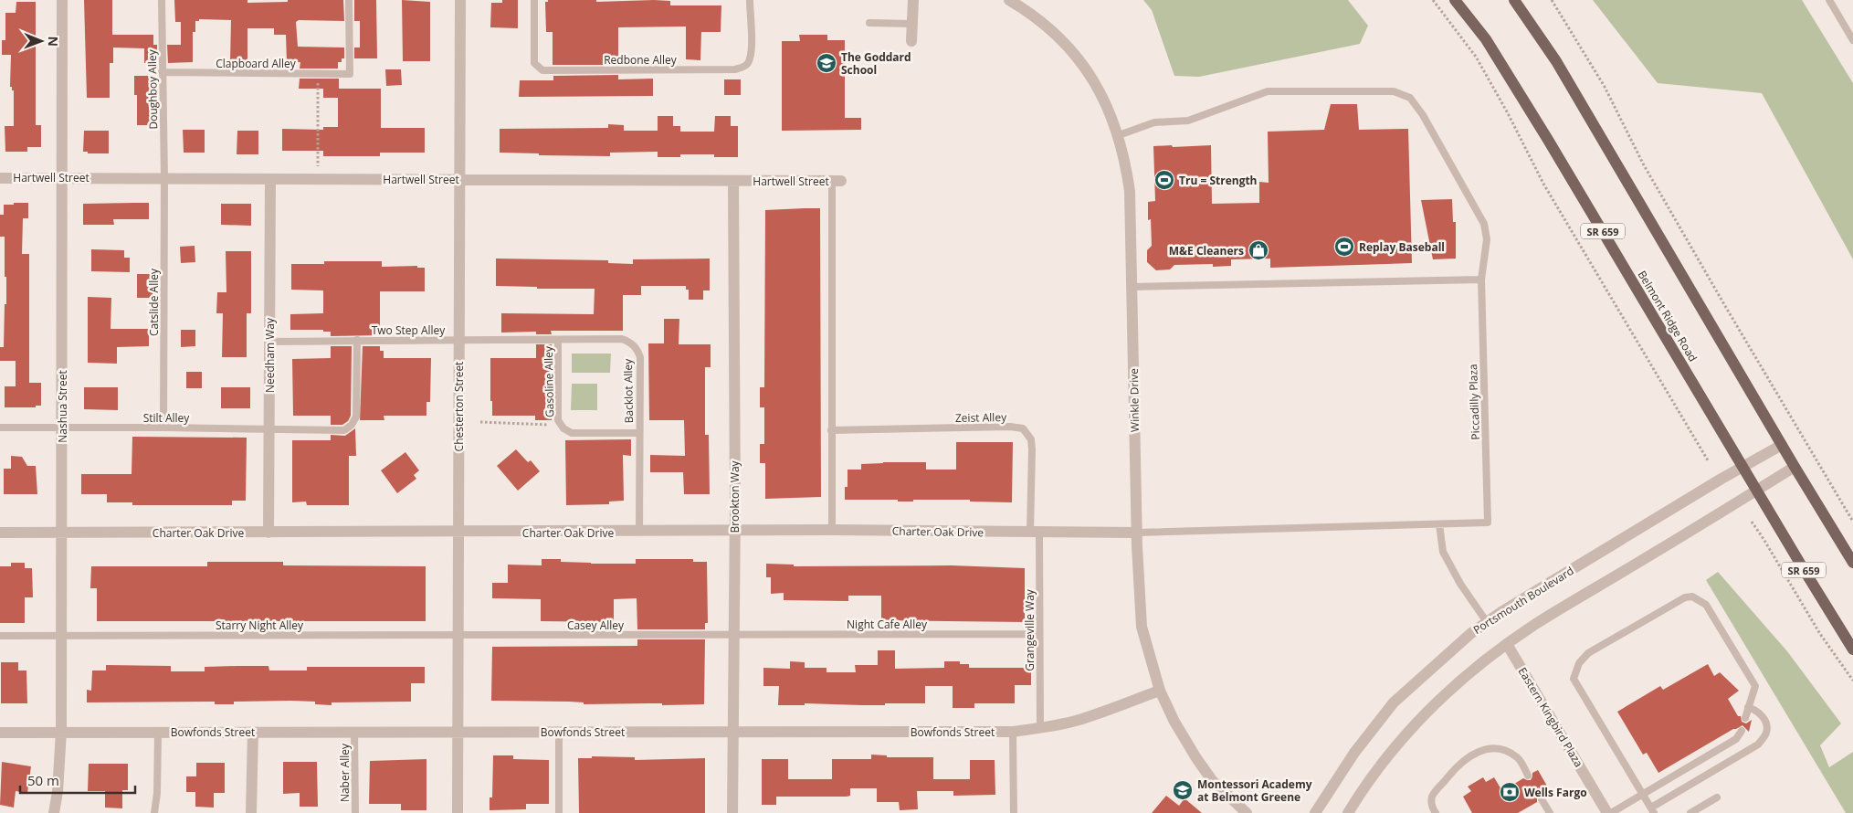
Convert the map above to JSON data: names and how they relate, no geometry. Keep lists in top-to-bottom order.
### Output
{
  "streets": {
    "main road": ["SR 659", "Belmont Ridge Road"],
    "street": [
      "Hartwell Street",
      "Needham Way",
      "Winkle Drive",
      "Nashua Street",
      "Chesterton Street",
      "Brookton Way",
      "Charter Oak Drive",
      "Portsmouth Boulevard",
      "Eastern Kingbird Plaza",
      "Bowfonds Street"
    ],
    "lane": [
      "Redbone Alley",
      "Clapboard Alley",
      "Doughboy Alley",
      "Catslide Alley",
      "Two Step Alley",
      "Gasoline Alley",
      "Backlot Alley",
      "Piccadilly Plaza",
      "Stilt Alley",
      "Zeist Alley",
      "Night Cafe Alley",
      "Starry Night Alley",
      "Casey Alley",
      "Grangeville Way",
      "Naber Alley"
    ]
  },
  "crossings": [
    ["Clapboard Alley", "Doughboy Alley"],
    ["Doughboy Alley", "Hartwell Street"],
    ["Doughboy Alley", "Catslide Alley"],
    ["Hartwell Street", "Catslide Alley"],
    ["Hartwell Street", "Needham Way"],
    ["Hartwell Street", "Nashua Street"],
    ["Hartwell Street", "Chesterton Street"],
    ["Hartwell Street", "Brookton Way"],
    ["Catslide Alley", "Stilt Alley"],
    ["Belmont Ridge Road", "Portsmouth Boulevard"],
    ["Two Step Alley", "Needham Way"],
    ["Two Step Alley", "Backlot Alley"],
    ["Two Step Alley", "Chesterton Street"],
    ["Two Step Alley", "Stilt Alley"],
    ["Needham Way", "Stilt Alley"],
    ["Needham Way", "Charter Oak Drive"],
    ["Gasoline Alley", "Backlot Alley"],
    ["Backlot Alley", "Chesterton Street"],
    ["Backlot Alley", "Charter Oak Drive"],
    ["Winkle Drive", "Piccadilly Plaza"],
    ["Winkle Drive", "Charter Oak Drive"],
    ["Winkle Drive", "Bowfonds Street"],
    ["Piccadilly Plaza", "Charter Oak Drive"],
    ["Nashua Street", "Stilt Alley"],
    ["Nashua Street", "Charter Oak Drive"],
    ["Nashua Street", "Starry Night Alley"],
    ["Nashua Street", "Bowfonds Street"],
    ["Chesterton Street", "Charter Oak Drive"],
    ["Chesterton Street", "Starry Night Alley"],
    ["Chesterton Street", "Casey Alley"],
    ["Chesterton Street", "Bowfonds Street"],
    ["Zeist Alley", "Charter Oak Drive"],
    ["Zeist Alley", "Grangeville Way"],
    ["Brookton Way", "Charter Oak Drive"],
    ["Brookton Way", "Night Cafe Alley"],
    ["Brookton Way", "Casey Alley"],
    ["Brookton Way", "Bowfonds Street"],
    ["Charter Oak Drive", "Grangeville Way"],
    ["Night Cafe Alley", "Casey Alley"],
    ["Night Cafe Alley", "Grangeville Way"],
    ["Starry Night Alley", "Casey Alley"],
    ["Grangeville Way", "Bowfonds Street"],
    ["Bowfonds Street", "Naber Alley"]
  ],
  "places": {
    "school or university": ["The Goddard School", "Montessori Academy at Belmont Greene"],
    "sports": ["Tru = Strength", "Replay Baseball"],
    "shop": ["M&E Cleaners"],
    "bank": ["Wells Fargo"]
  },
  "scale_bar": "50 m",
  "north": "right"
}
